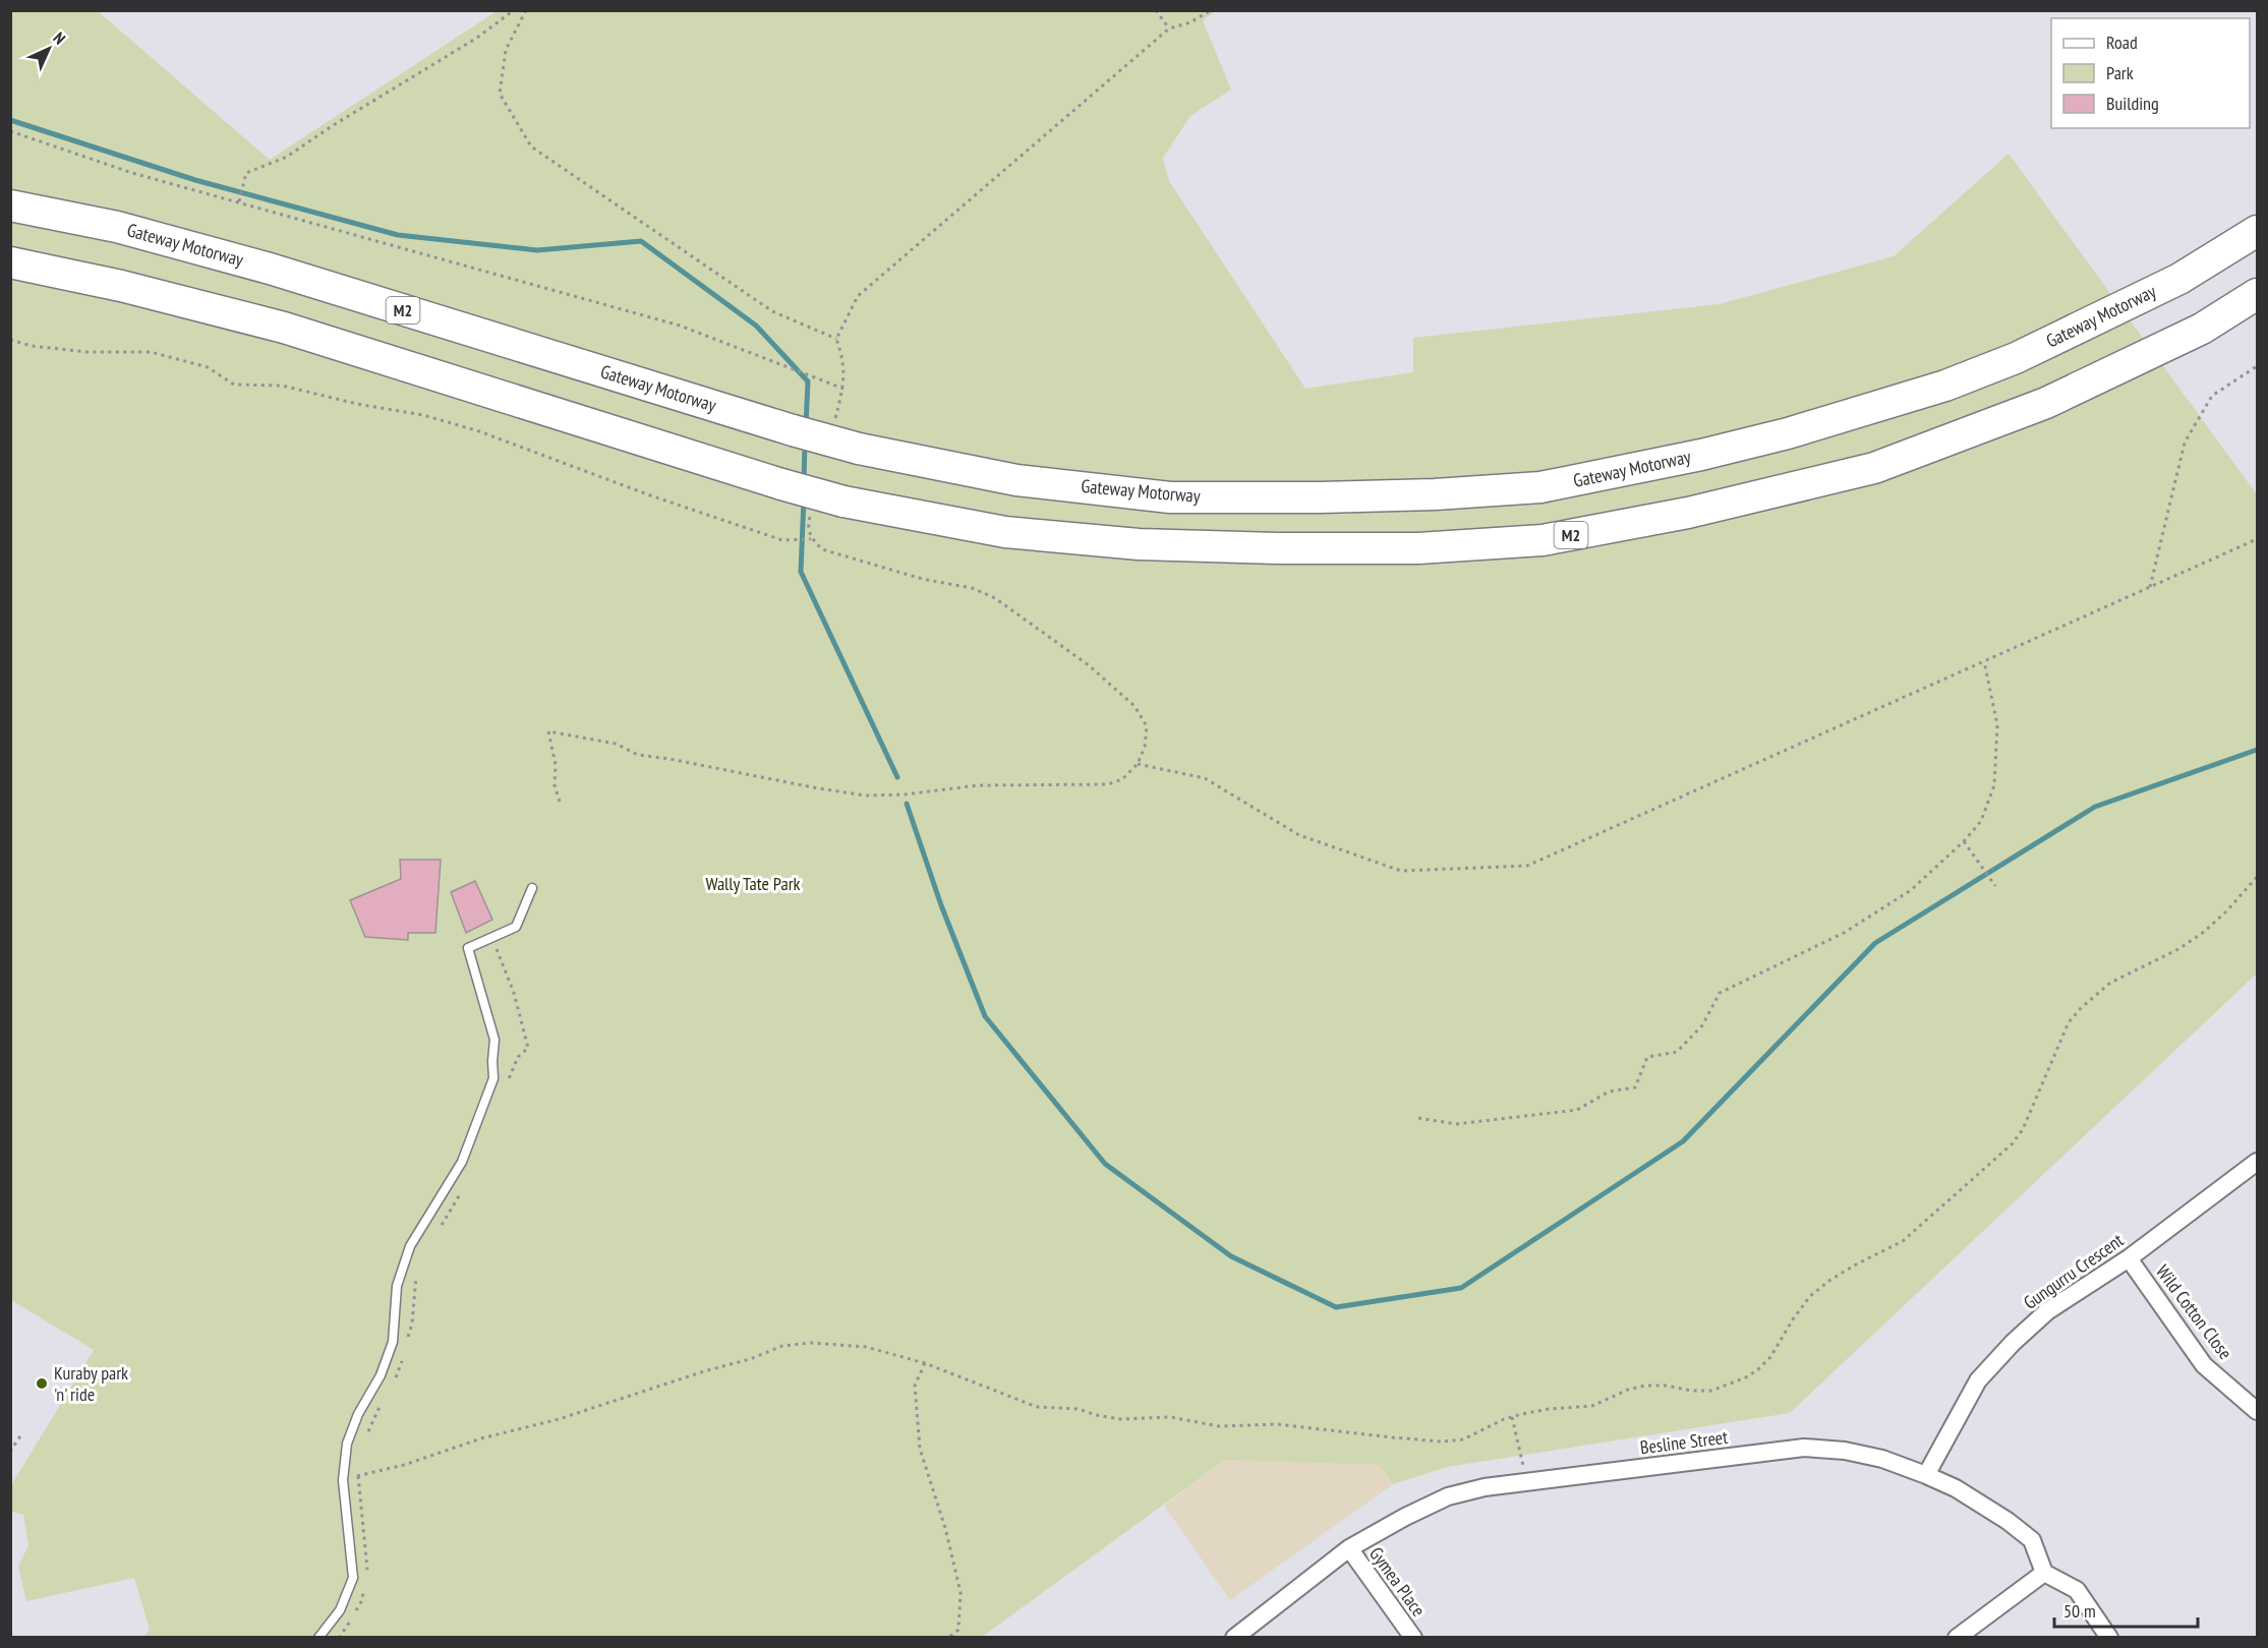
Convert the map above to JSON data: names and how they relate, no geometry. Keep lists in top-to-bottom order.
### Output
{
  "streets": {
    "highway": ["Gateway Motorway", "M2"],
    "street": [
      "Gungurru Crescent",
      "Wild Cotton Close",
      "Besline Street",
      "Gymea Place"
    ]
  },
  "crossings": [
    ["Gungurru Crescent", "Wild Cotton Close"],
    ["Gungurru Crescent", "Besline Street"],
    ["Besline Street", "Gymea Place"]
  ],
  "parks": ["Wally Tate Park"],
  "places": ["Kuraby park 'n' ride"],
  "legend": ["Road", "Park", "Building"],
  "scale_bar": "50 m",
  "north": "top right"
}
